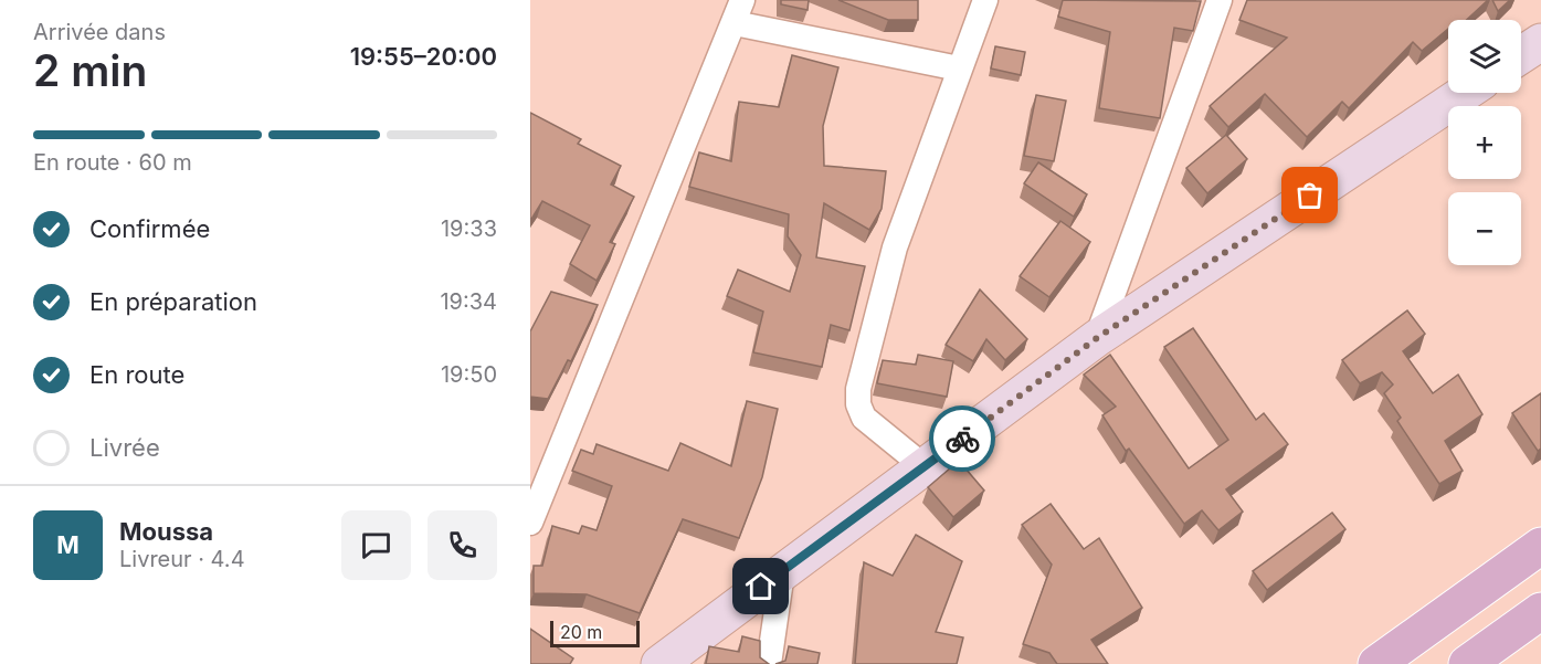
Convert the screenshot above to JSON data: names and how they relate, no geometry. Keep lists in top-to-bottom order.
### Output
{
  "scale_bar": "20 m",
  "page": {
    "heading": ["2 min", "Arrivée dans", "19:55–20:00"],
    "panel": ["Moussa", "Livreur · 4.4"],
    "map_buttons": ["+", "−"],
    "bar": "En route · 60 m",
    "list": [
      ["Confirmée", "19:33"],
      ["En préparation", "19:34"],
      ["En route", "19:50"],
      "Livrée"
    ],
    "round": "M",
    "scale": "20 m"
  }
}
